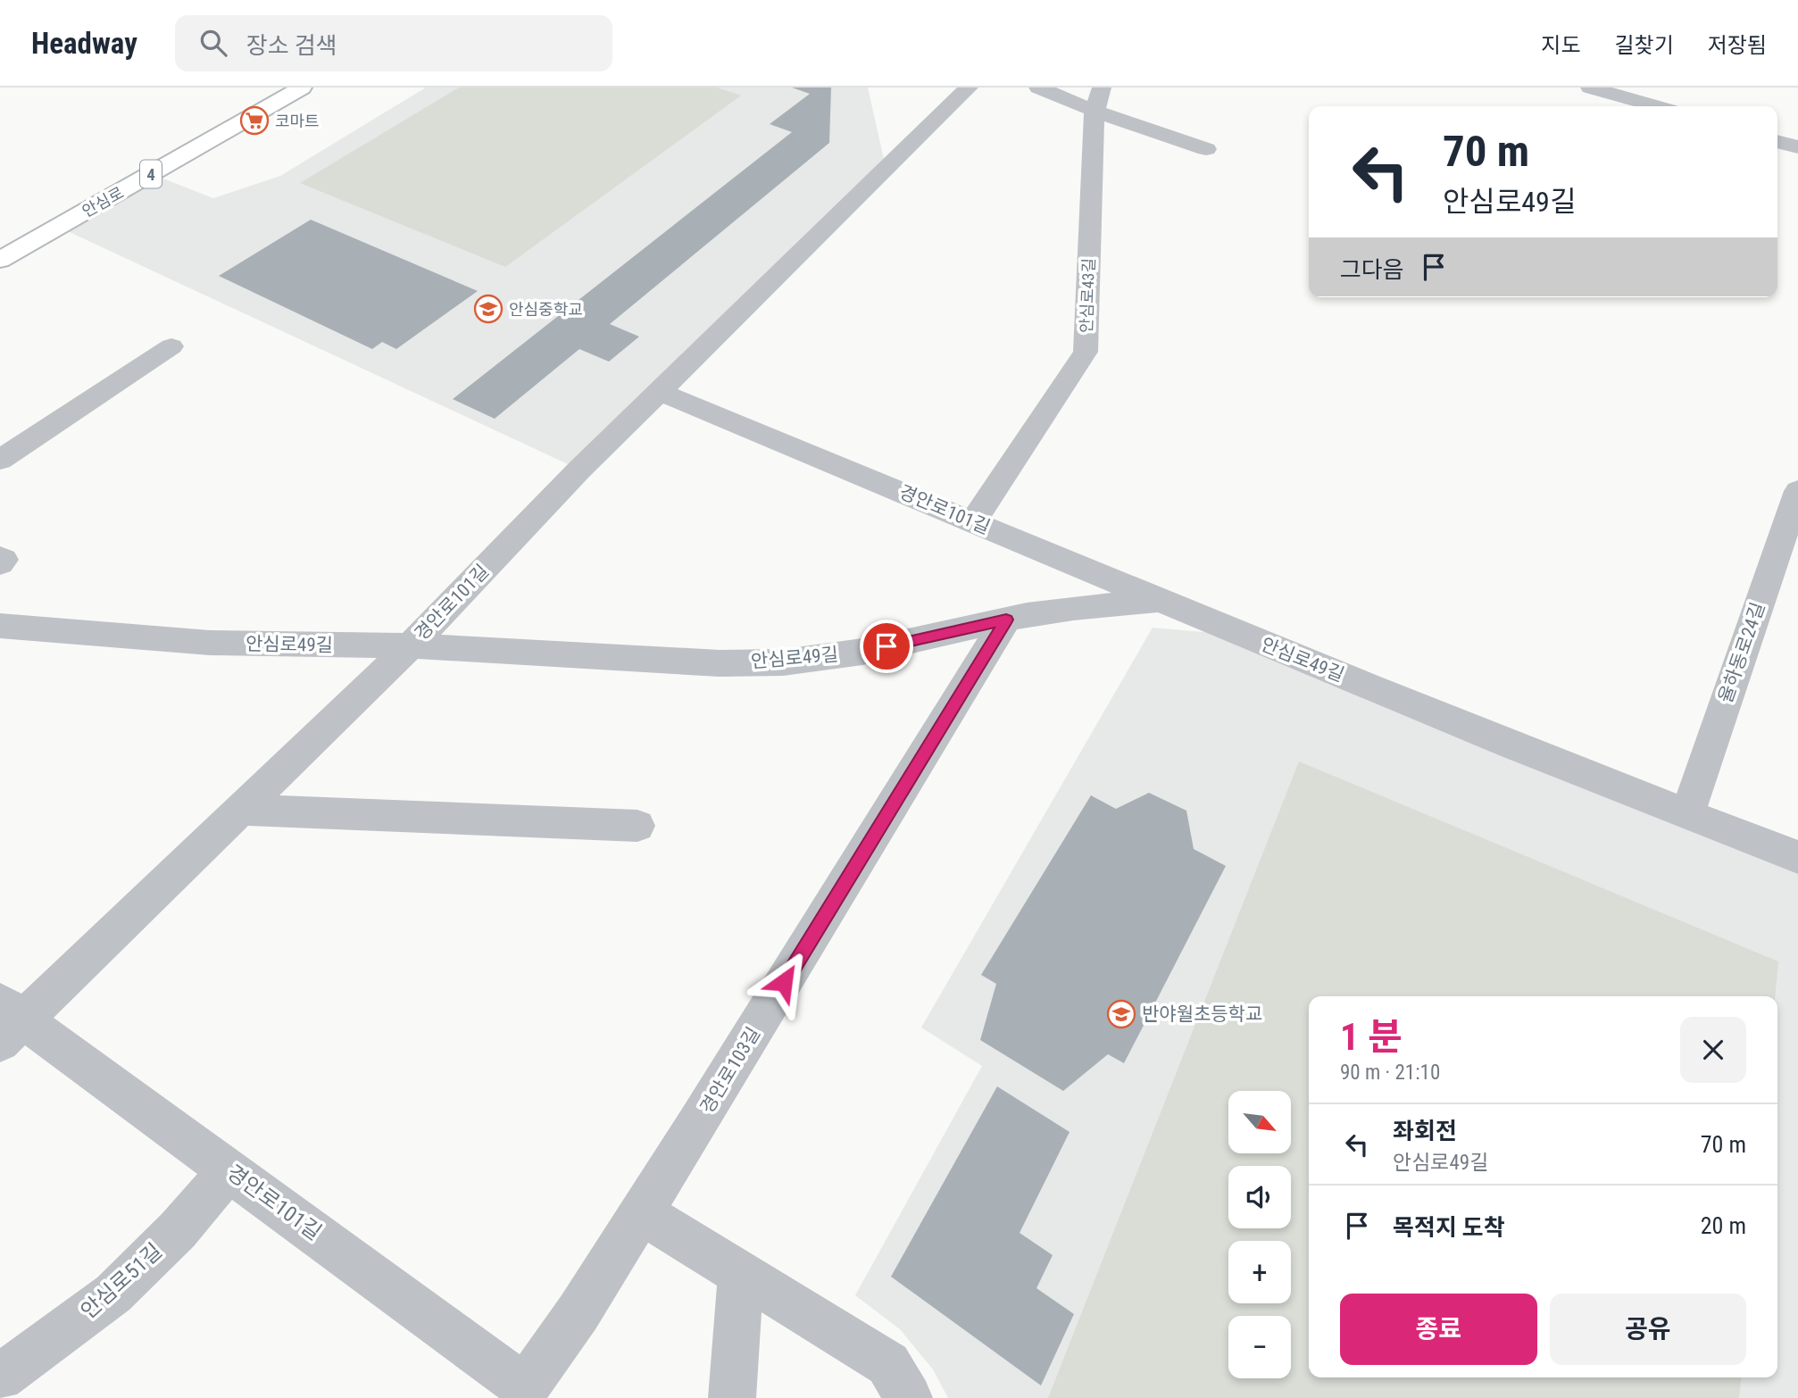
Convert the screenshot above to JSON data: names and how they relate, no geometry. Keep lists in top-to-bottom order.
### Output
{
  "streets": {
    "main road": ["4", "안심로"],
    "street": [
      "안심로43길",
      "경안로101길",
      "안심로49길",
      "율하동로24길",
      "경안로103길",
      "안심로51길"
    ]
  },
  "crossings": [
    ["안심로43길", "경안로101길"],
    ["경안로101길", "안심로49길"],
    ["경안로101길", "경안로103길"],
    ["경안로101길", "안심로51길"],
    ["안심로49길", "율하동로24길"],
    ["안심로49길", "경안로103길"]
  ],
  "places": {
    "supermarket": ["코마트"],
    "school or university": ["안심중학교", "반야월초등학교"]
  },
  "north": "bottom right",
  "page": {
    "header": "Headway",
    "search": "장소 검색",
    "nav": ["지도", "길찾기", "저장됨"],
    "turn": ["70 m", "안심로49길"],
    "then": "그다음",
    "heading": ["1 분", "90 m · 21:10"],
    "map_buttons": ["+", "−"],
    "list": [
      {
        "name": "좌회전",
        "note": "안심로49길",
        "value": "70 m"
      },
      {
        "name": "목적지 도착",
        "value": "20 m"
      }
    ],
    "buttons": ["종료", "공유"]
  }
}
